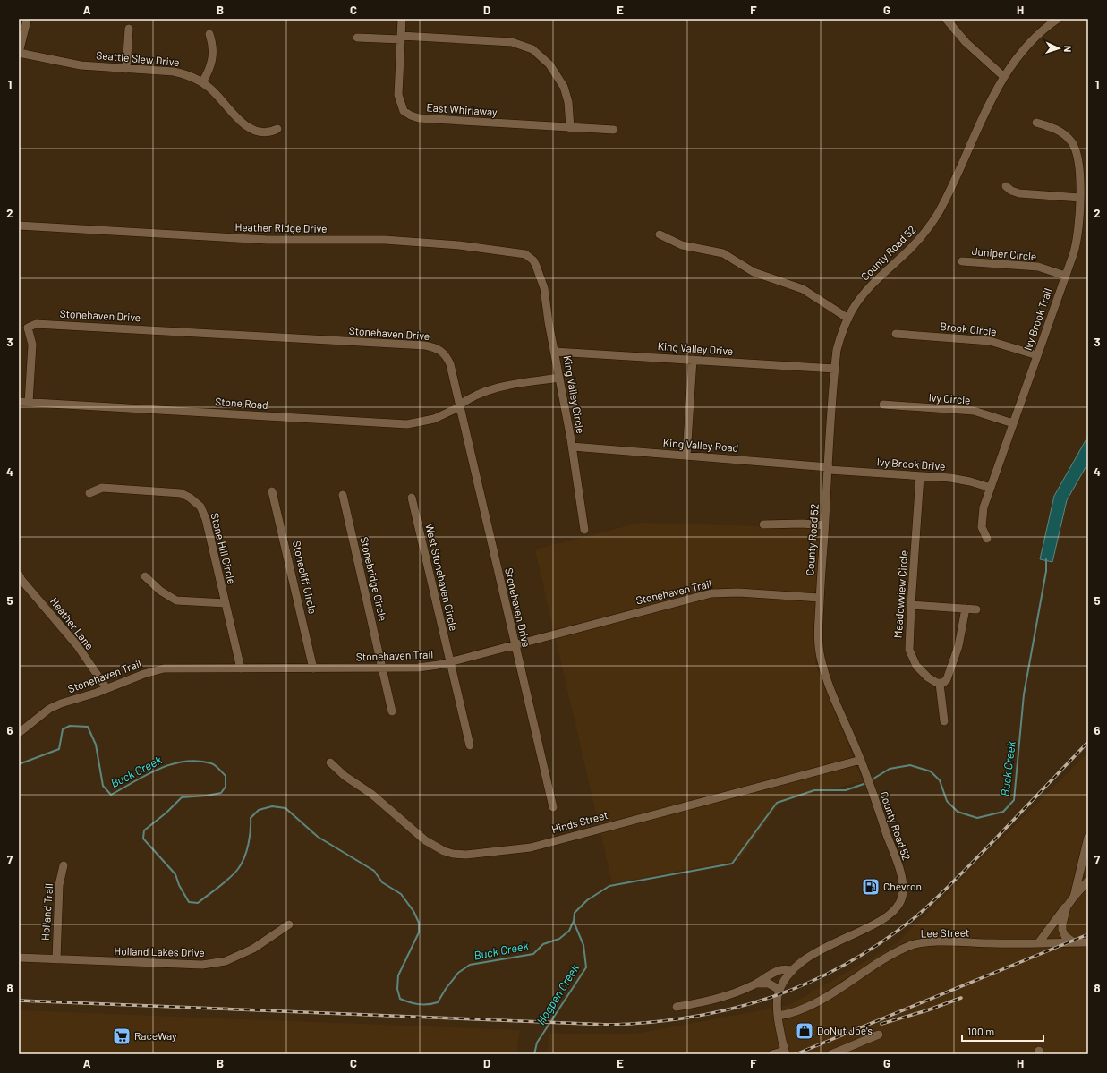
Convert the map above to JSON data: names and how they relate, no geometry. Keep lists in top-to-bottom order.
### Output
{
  "streets": {
    "street": [
      "Seattle Slew Drive",
      "East Whirlaway",
      "Heather Ridge Drive",
      "County Road 52",
      "Juniper Circle",
      "Stonehaven Drive",
      "Ivy Brook Trail",
      "Brook Circle",
      "King Valley Drive",
      "King Valley Circle",
      "Ivy Circle",
      "Stone Road",
      "King Valley Road",
      "Ivy Brook Drive",
      "Stone Hill Circle",
      "Stonecliff Circle",
      "West Stonehaven Circle",
      "Stonebridge Circle",
      "Stonehaven Trail",
      "Meadowview Circle",
      "Heather Lane",
      "Hinds Street",
      "Holland Trail",
      "Lee Street",
      "Holland Lakes Drive"
    ]
  },
  "crossings": [
    ["Heather Ridge Drive", "King Valley Circle"],
    ["County Road 52", "King Valley Drive"],
    ["County Road 52", "King Valley Road"],
    ["County Road 52", "Ivy Brook Drive"],
    ["County Road 52", "Stonehaven Trail"],
    ["County Road 52", "Hinds Street"],
    ["County Road 52", "Lee Street"],
    ["Juniper Circle", "Ivy Brook Trail"],
    ["Stonehaven Drive", "Stone Road"],
    ["Stonehaven Drive", "Stonehaven Trail"],
    ["Ivy Brook Trail", "Brook Circle"],
    ["Ivy Brook Trail", "Ivy Circle"],
    ["Ivy Brook Trail", "Ivy Brook Drive"],
    ["King Valley Drive", "King Valley Circle"],
    ["King Valley Circle", "Stone Road"],
    ["King Valley Circle", "King Valley Road"],
    ["King Valley Road", "Ivy Brook Drive"],
    ["Ivy Brook Drive", "Meadowview Circle"],
    ["Stone Hill Circle", "Stonehaven Trail"],
    ["Stonecliff Circle", "Stonehaven Trail"],
    ["West Stonehaven Circle", "Stonehaven Trail"],
    ["Stonebridge Circle", "Stonehaven Trail"],
    ["Stonehaven Trail", "Heather Lane"],
    ["Holland Trail", "Holland Lakes Drive"]
  ],
  "water": ["Buck Creek", "Hogpen Creek"],
  "places": {
    "fuel station": ["Chevron"],
    "shop": ["DoNut Joe's"],
    "supermarket": ["RaceWay"]
  },
  "scale_bar": "100 m",
  "north": "right",
  "grid": {
    "columns": [
      "A",
      "B",
      "C",
      "D",
      "E",
      "F",
      "G",
      "H"
    ],
    "rows": [
      "1",
      "2",
      "3",
      "4",
      "5",
      "6",
      "7",
      "8"
    ]
  }
}
